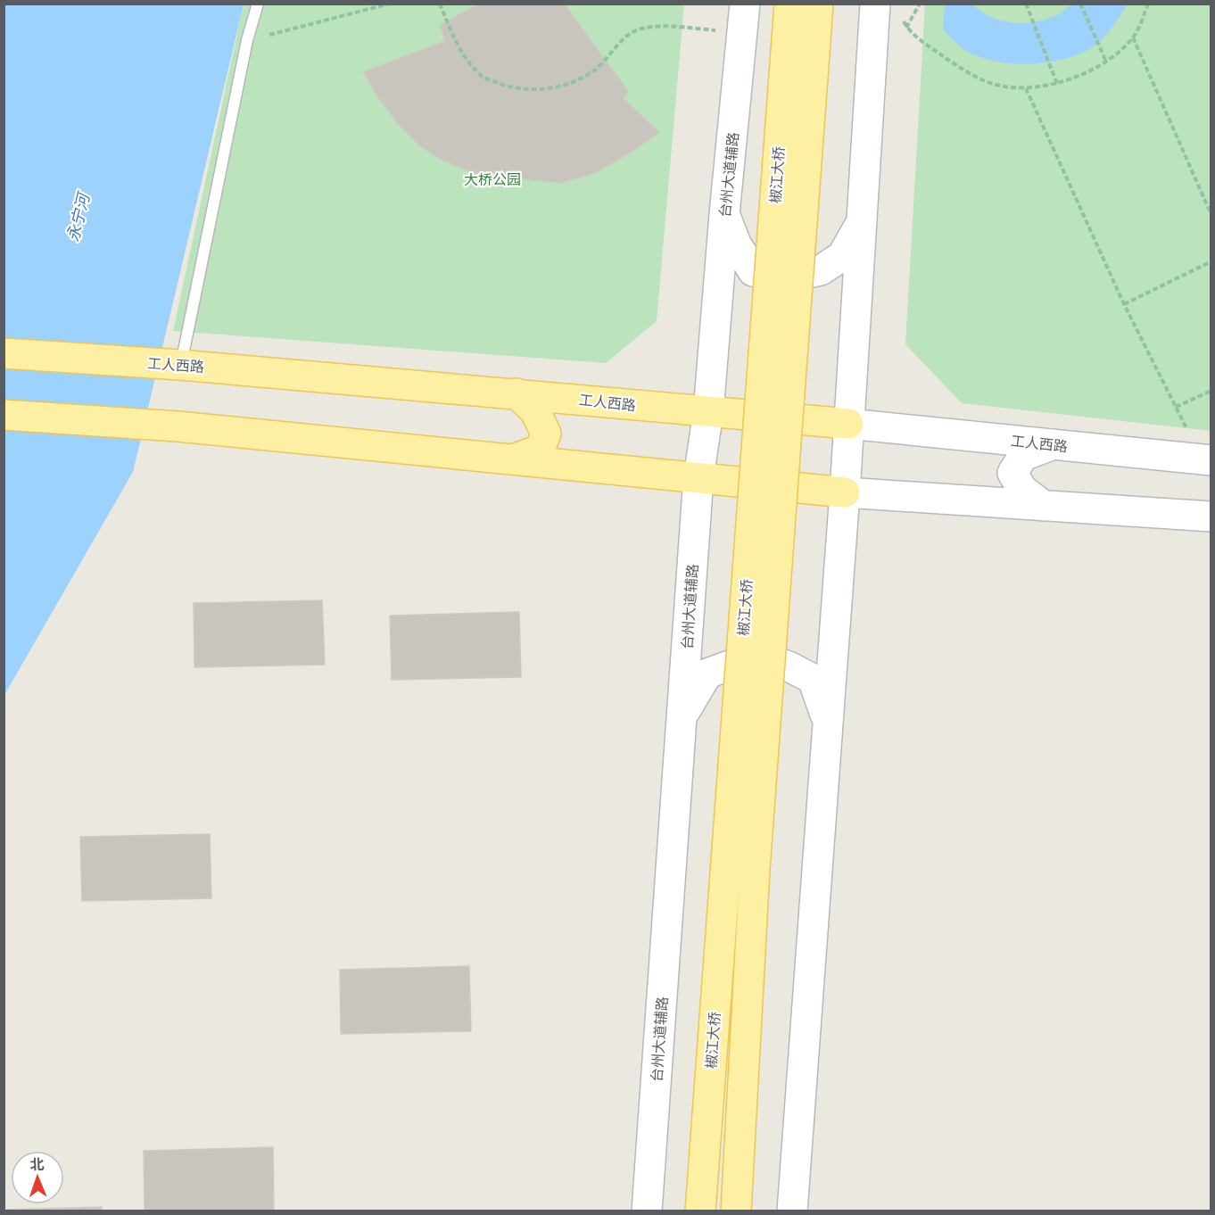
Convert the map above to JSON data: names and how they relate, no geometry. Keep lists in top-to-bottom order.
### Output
{
  "streets": {
    "main road": ["台州大道辅路", "椒江大桥", "工人西路"]
  },
  "crossings": [
    ["台州大道辅路", "工人西路"]
  ],
  "water": ["永宁河"],
  "parks": ["大桥公园"],
  "north": "top"
}
